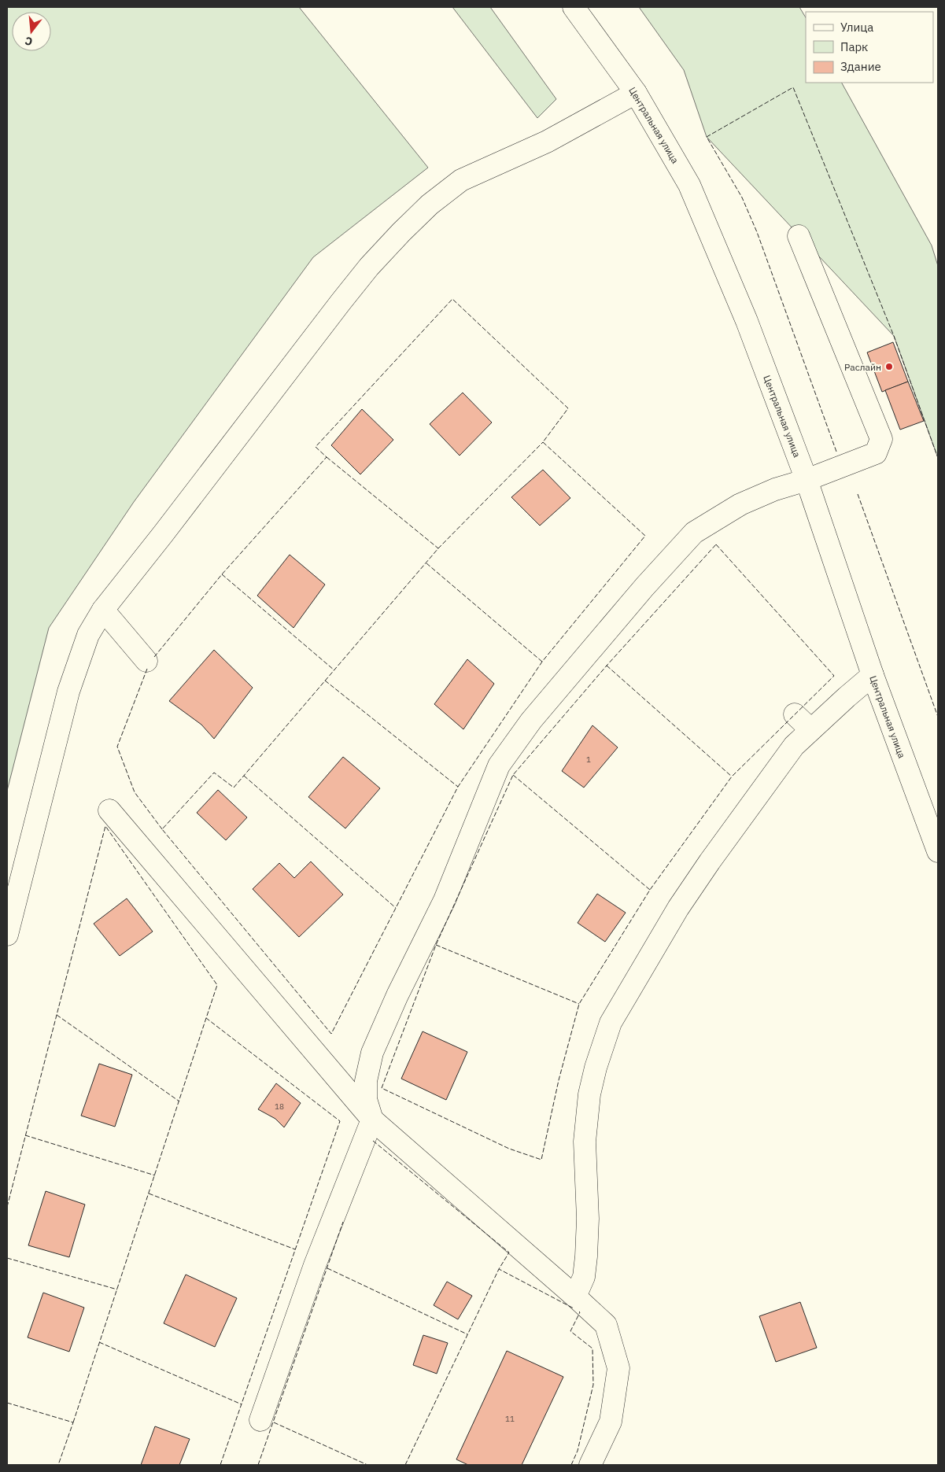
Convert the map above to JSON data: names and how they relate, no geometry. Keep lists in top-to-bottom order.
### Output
{
  "streets": {
    "street": ["Центральная улица"]
  },
  "places": ["Раслайн"],
  "house_numbers": ["1", "18", "11"],
  "legend": ["Улица", "Парк", "Здание"],
  "north": "bottom"
}
